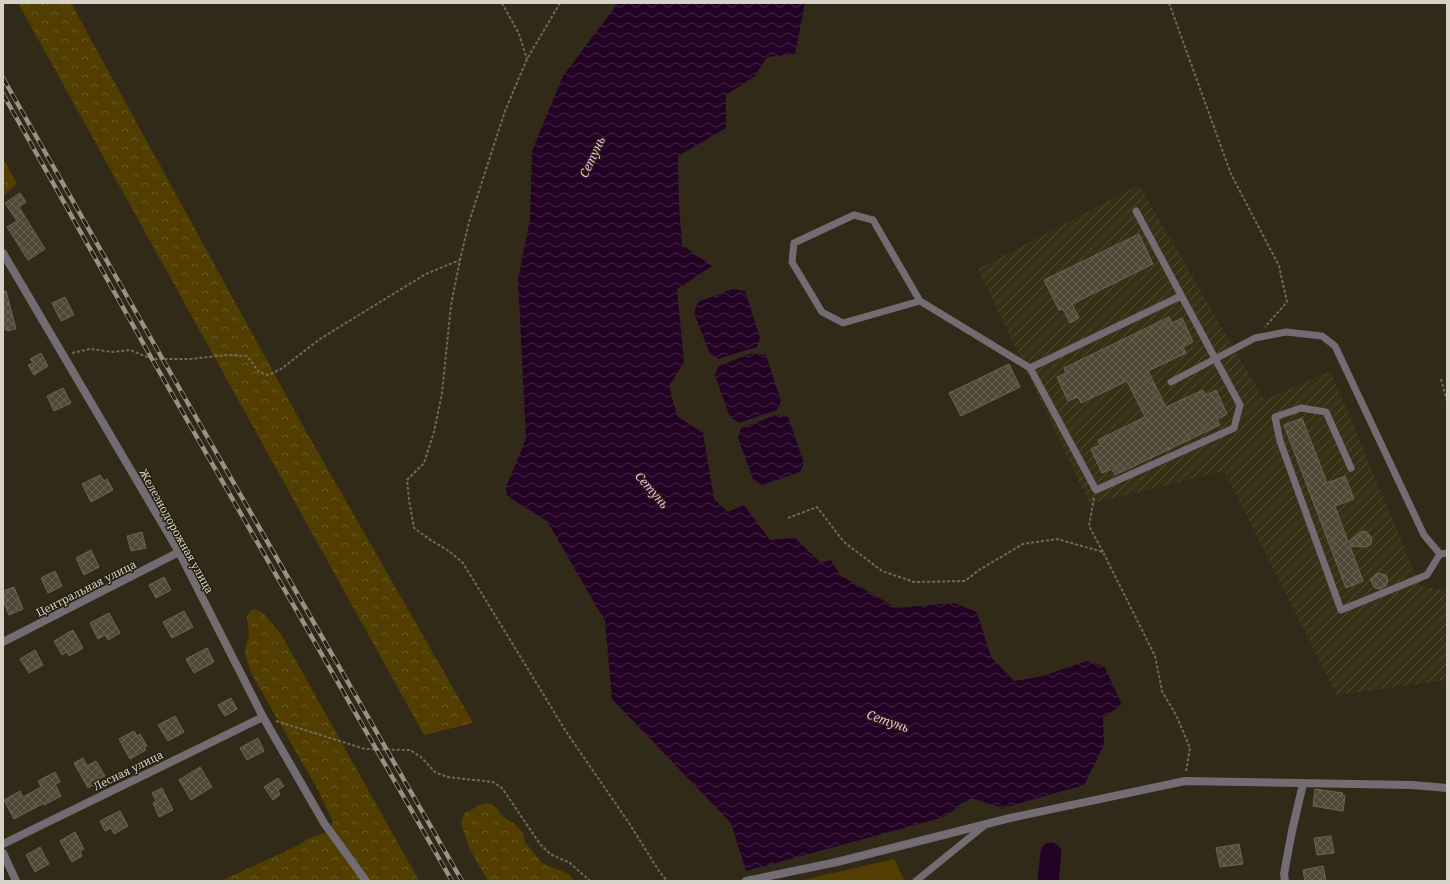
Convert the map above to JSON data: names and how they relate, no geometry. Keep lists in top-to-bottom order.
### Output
{
  "streets": {
    "street": ["Железнодорожная улица", "Центральная улица", "Лесная улица"]
  },
  "crossings": [
    ["Железнодорожная улица", "Центральная улица"],
    ["Железнодорожная улица", "Лесная улица"]
  ],
  "water": ["Сетунь"]
}
